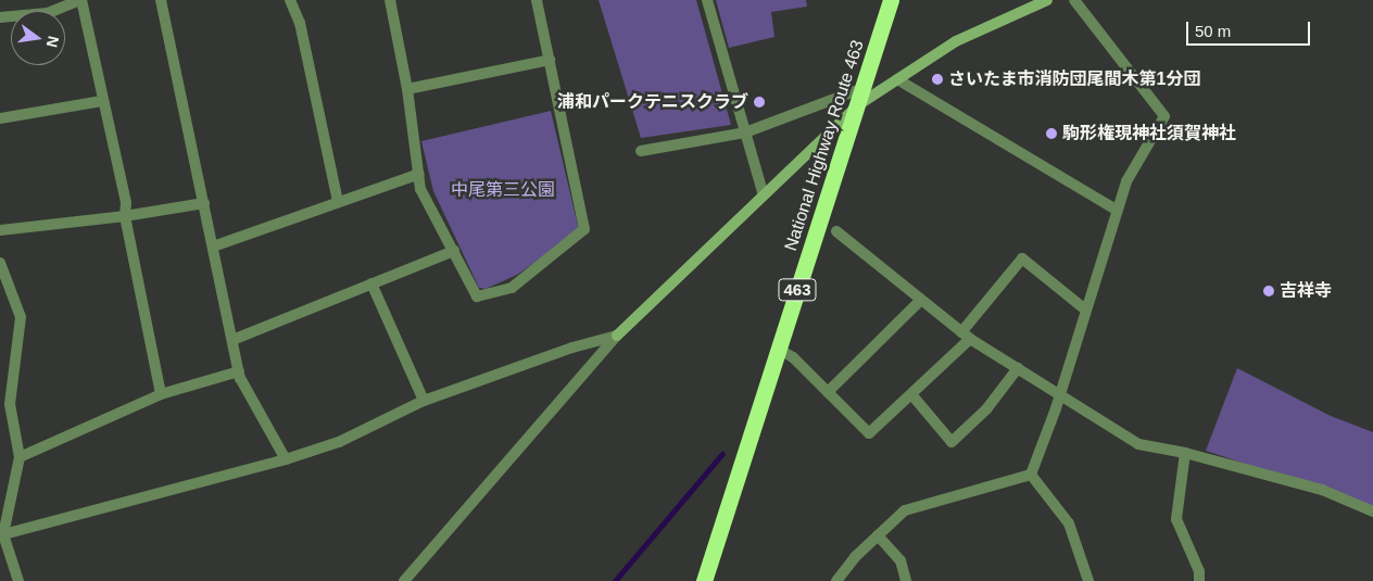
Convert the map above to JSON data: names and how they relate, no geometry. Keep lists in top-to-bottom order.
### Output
{
  "streets": {
    "highway": ["National Highway Route 463", "463"]
  },
  "parks": ["中尾第三公園"],
  "places": [
    "さいたま市消防団尾間木第1分団",
    "浦和パークテニスクラブ",
    "駒形権現神社須賀神社",
    "吉祥寺"
  ],
  "scale_bar": "50 m",
  "north": "right"
}
